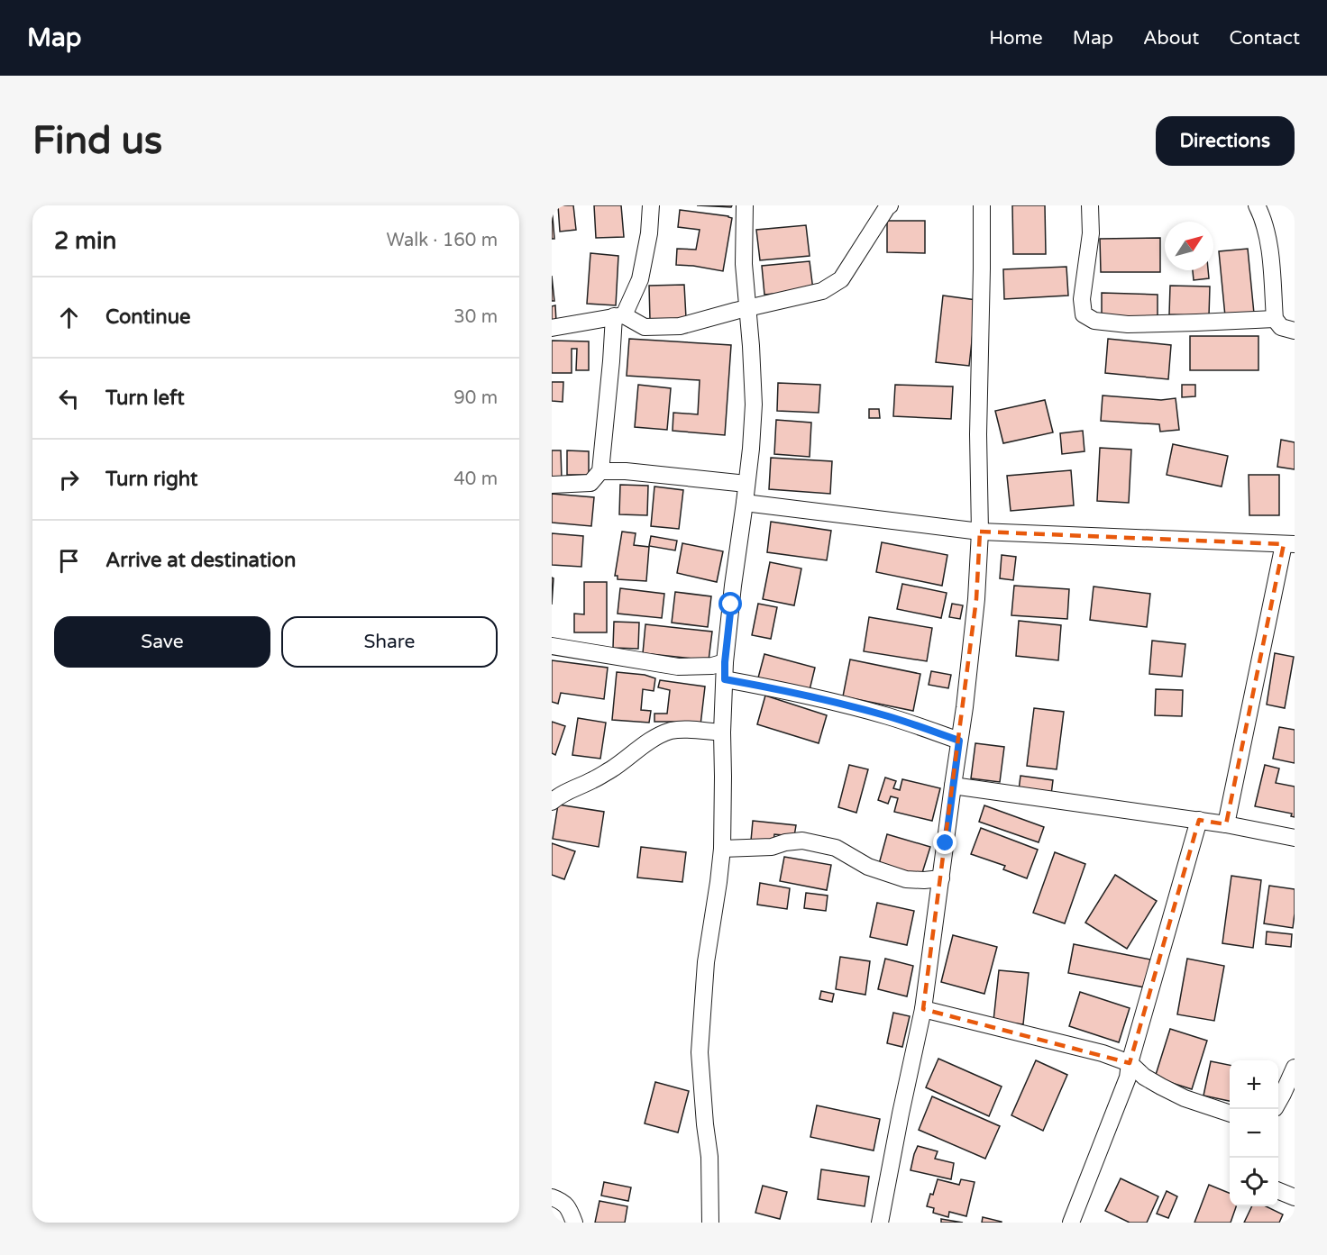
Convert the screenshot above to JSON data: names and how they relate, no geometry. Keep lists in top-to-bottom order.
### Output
{
  "north": "top right",
  "page": {
    "header": "Map",
    "nav": [
      "Home",
      "Map",
      "About",
      "Contact"
    ],
    "buttons": [
      "Directions",
      ["Save", "Share"]
    ],
    "title": "Find us",
    "heading": ["2 min", "Walk · 160 m"],
    "list": [
      ["Continue", "30 m"],
      ["Turn left", "90 m"],
      ["Turn right", "40 m"],
      "Arrive at destination"
    ],
    "map_buttons": ["+", "−"]
  }
}
